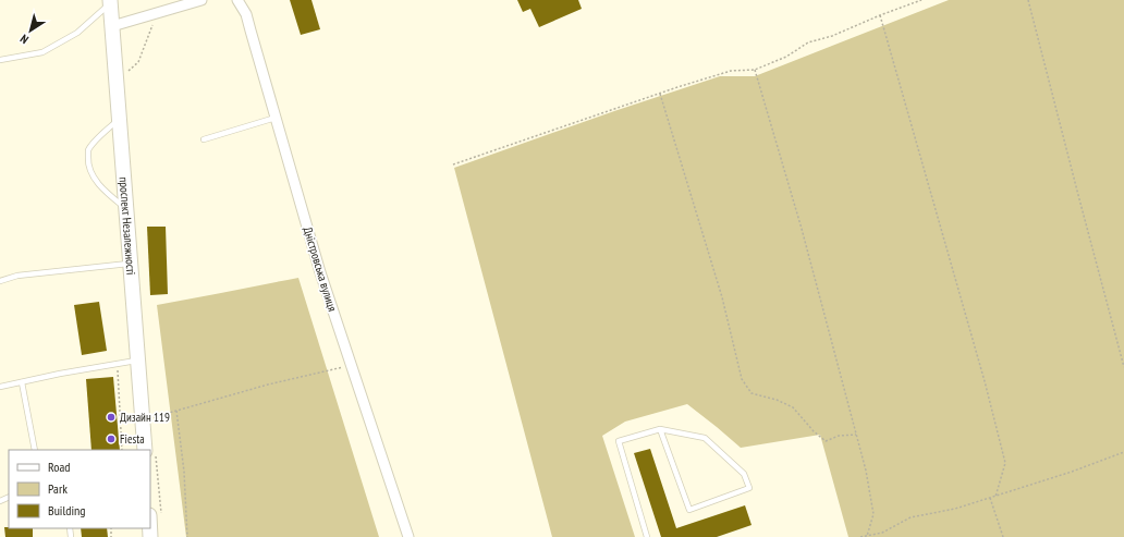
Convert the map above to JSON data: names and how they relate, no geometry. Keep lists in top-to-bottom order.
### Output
{
  "streets": {
    "main road": ["проспект Незалежності"],
    "street": ["Дністровська вулиця"]
  },
  "places": ["Дизайн 119", "Fiesta"],
  "legend": ["Road", "Park", "Building"],
  "north": "bottom left"
}
